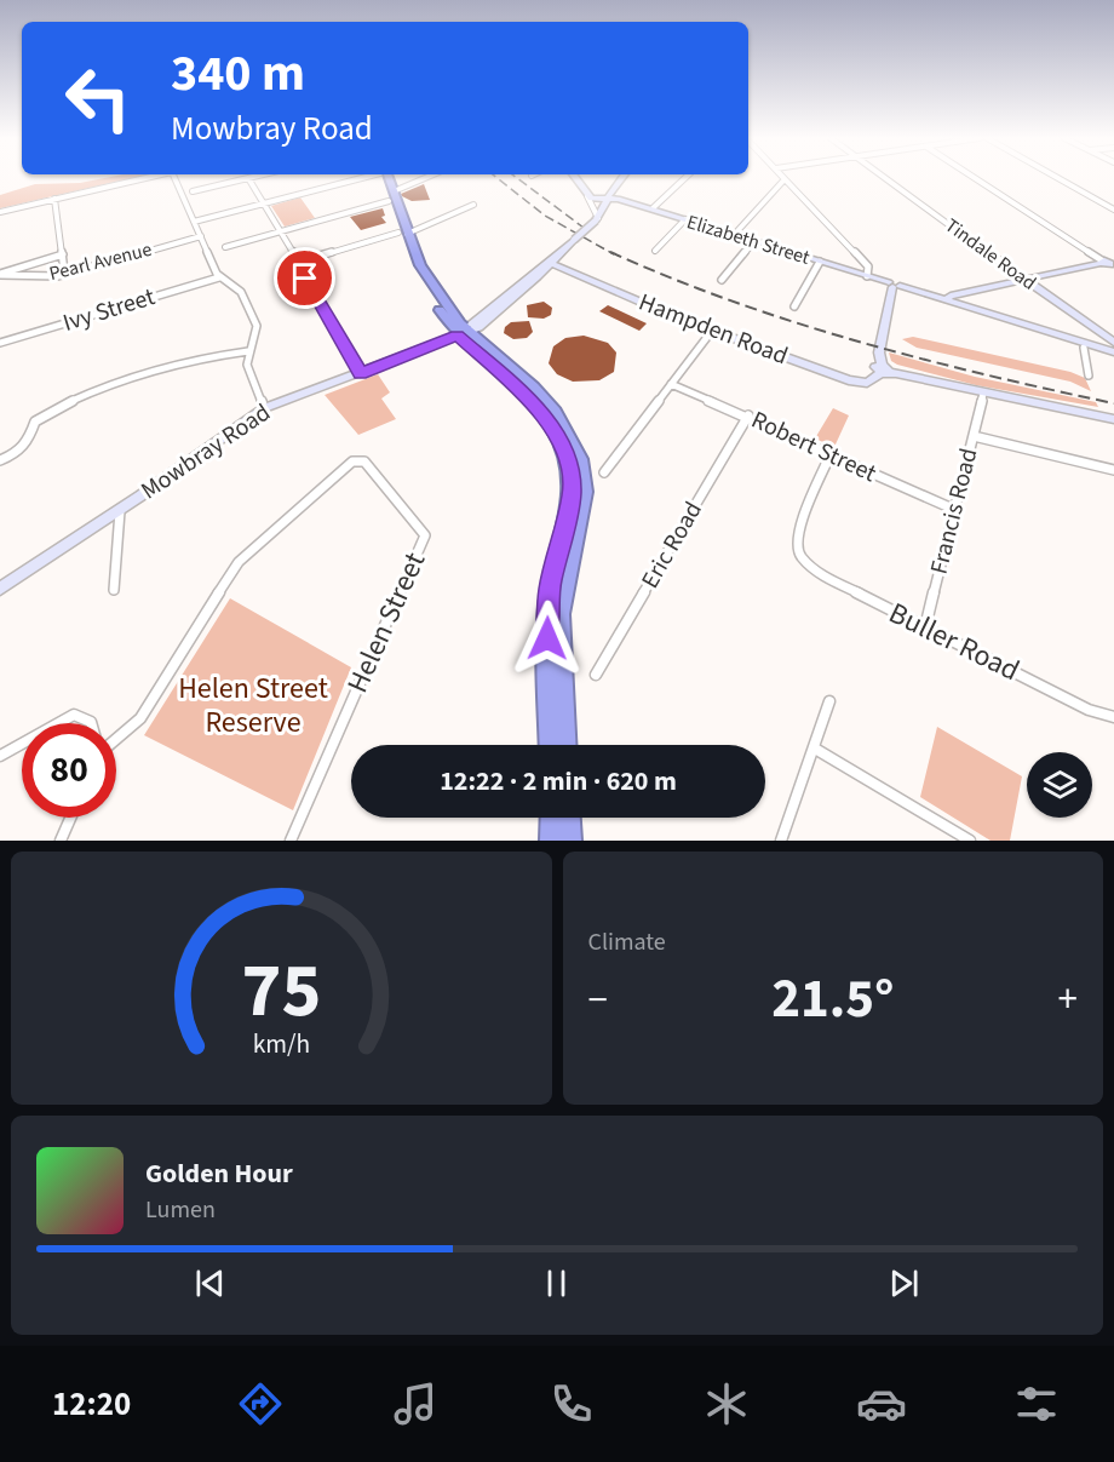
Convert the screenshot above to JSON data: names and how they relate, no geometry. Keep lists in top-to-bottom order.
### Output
{
  "streets": {
    "main road": ["Mowbray Road"],
    "street": [
      "Elizabeth Street",
      "Tindale Road",
      "Pearl Avenue",
      "Ivy Street",
      "Hampden Road",
      "Robert Street",
      "Francis Road",
      "Eric Road",
      "Helen Street",
      "Buller Road"
    ]
  },
  "crossings": [
    ["Elizabeth Street", "Mowbray Road"],
    ["Hampden Road", "Mowbray Road"],
    ["Hampden Road", "Francis Road"],
    ["Robert Street", "Francis Road"],
    ["Robert Street", "Eric Road"],
    ["Robert Street", "Buller Road"],
    ["Francis Road", "Buller Road"]
  ],
  "parks": ["Helen Street Reserve"],
  "page": {
    "turn": ["340 m", "Mowbray Road"],
    "limit": "80",
    "trip": "12:22 · 2 min · 620 m",
    "tile": "Climate",
    "heat": ["−", "21.5°", "+"],
    "song": ["Golden Hour", "Lumen"],
    "tabs": "12:20",
    "gauge": ["75", "km/h"]
  }
}
